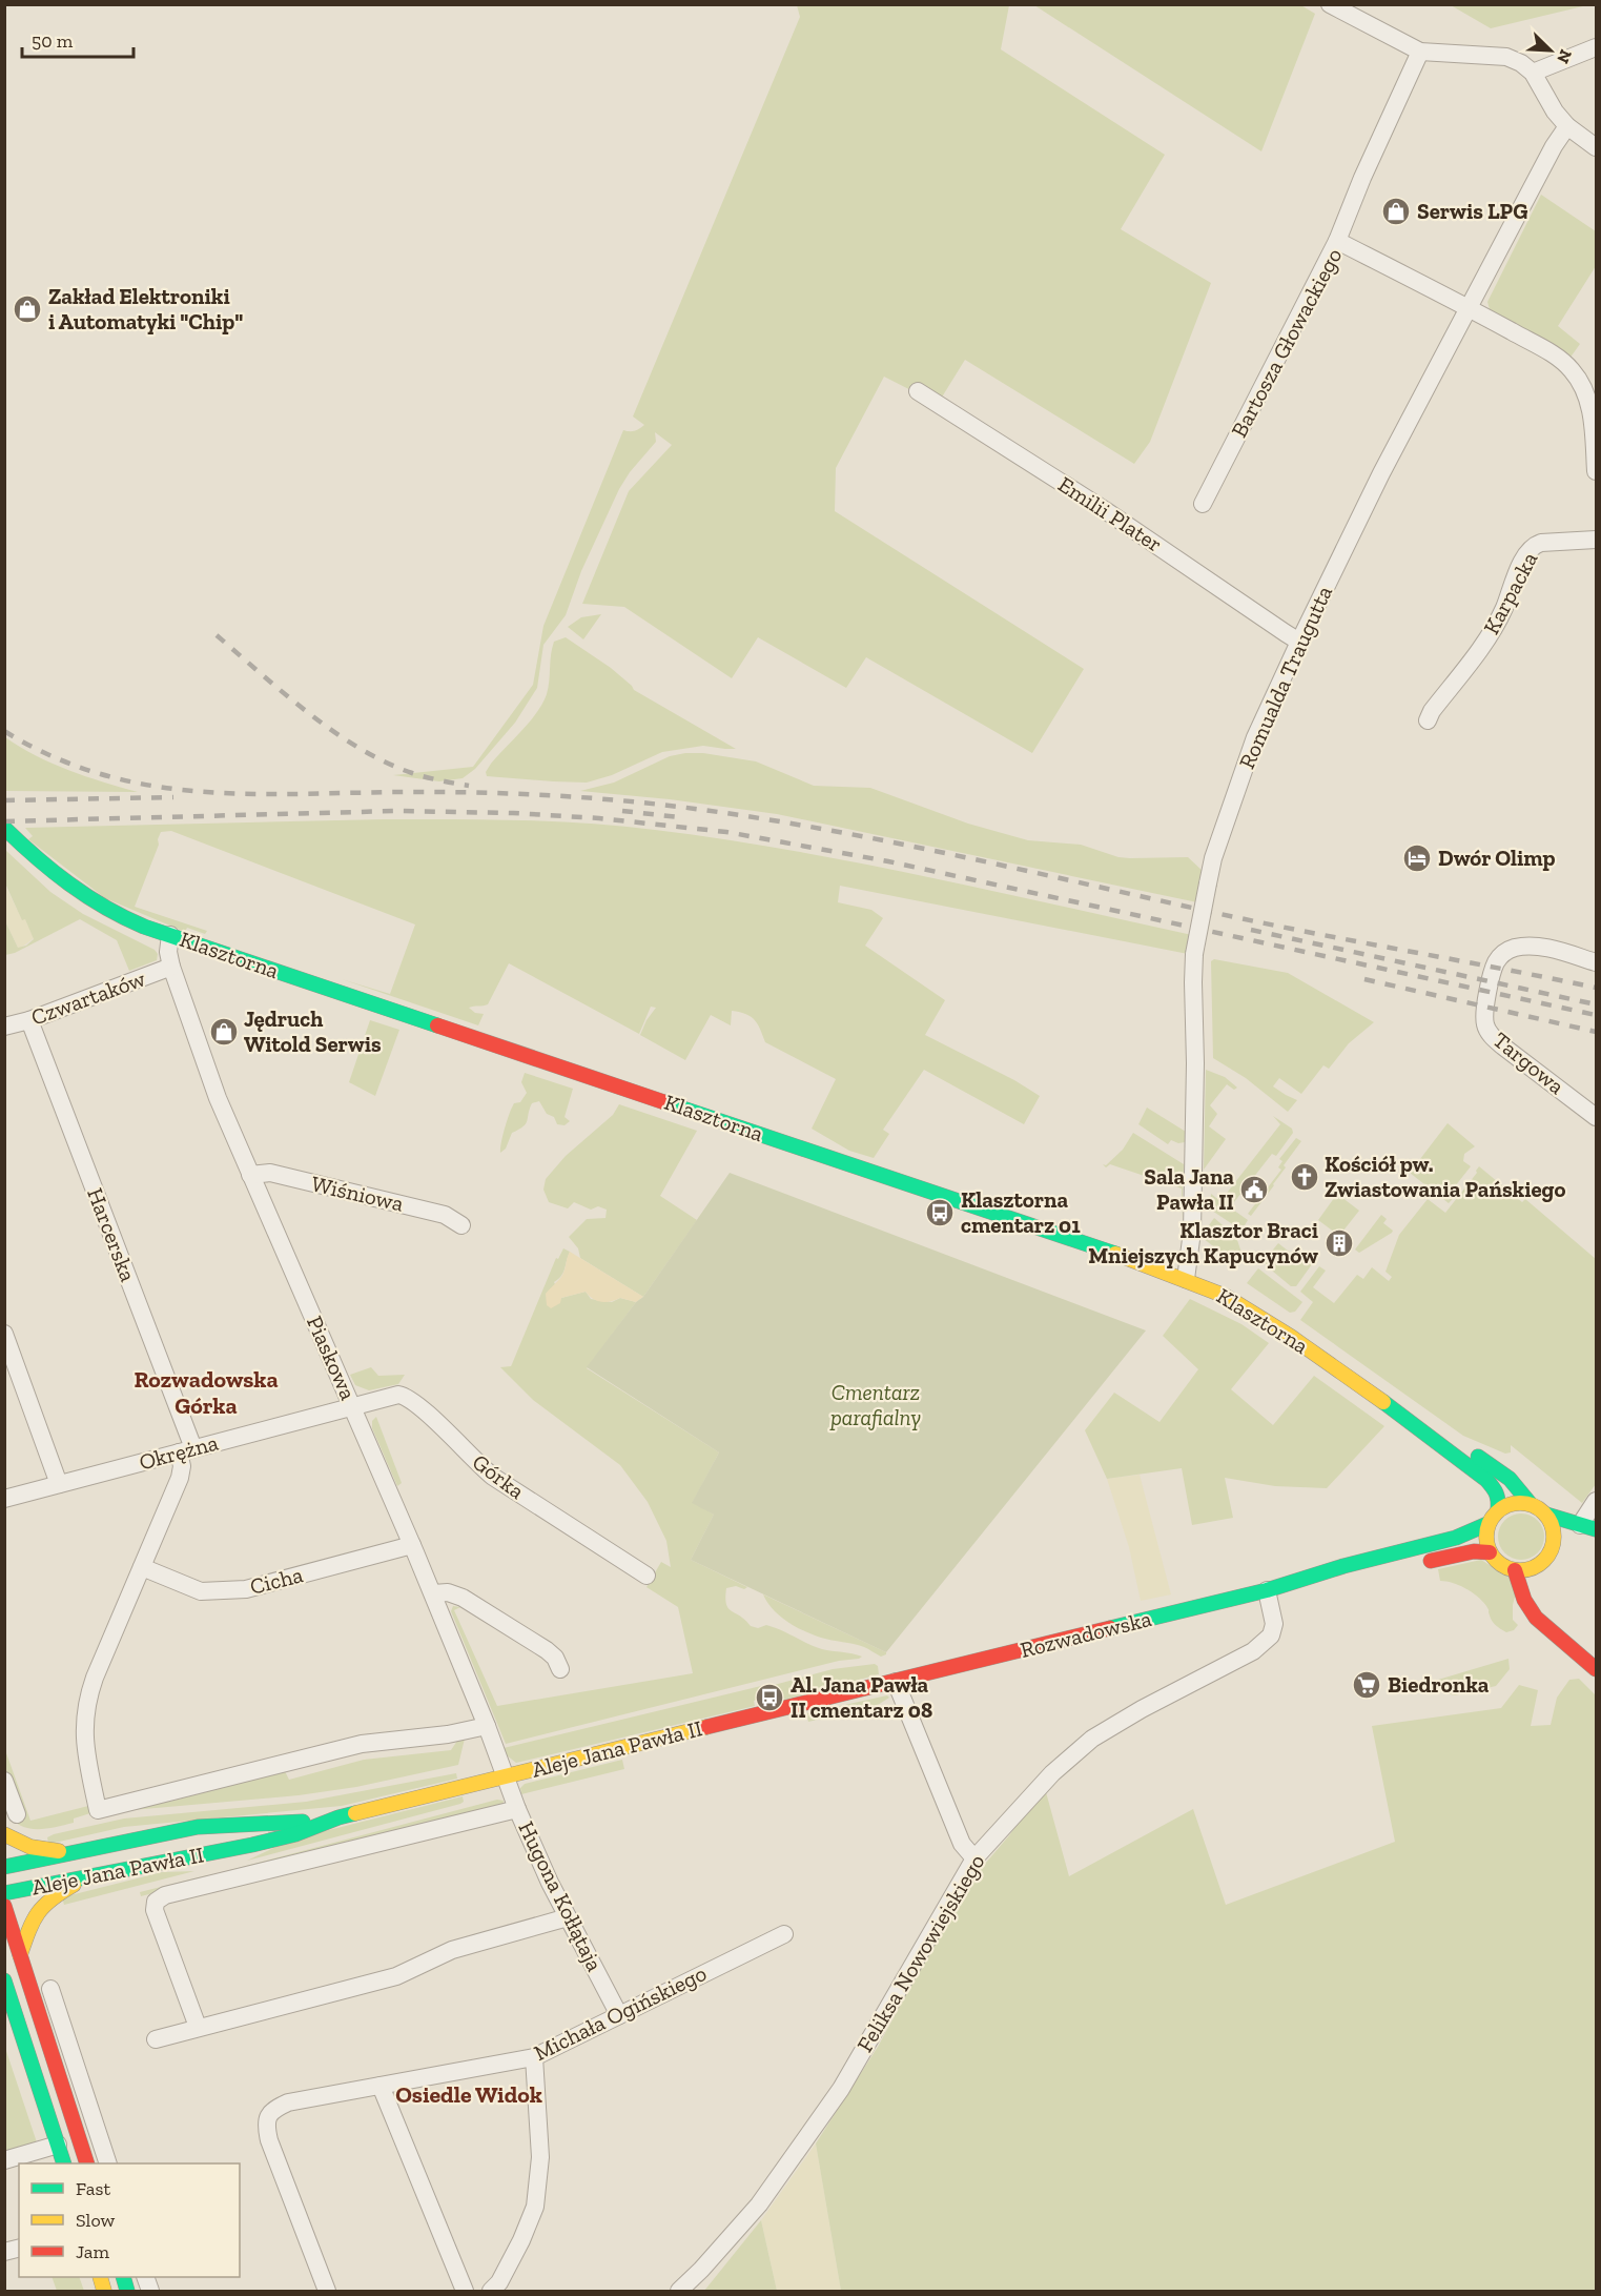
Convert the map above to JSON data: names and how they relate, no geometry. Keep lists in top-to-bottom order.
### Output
{
  "streets": {
    "street": [
      "Bartosza Głowackiego",
      "Emilii Plater",
      "Karpacka",
      "Romualda Traugutta",
      "Klasztorna",
      "Czwartaków",
      "Targowa",
      "Wiśniowa",
      "Harcerska",
      "Piaskowa",
      "Okrężna",
      "Górka",
      "Cicha",
      "Rozwadowska",
      "Aleje Jana Pawła II",
      "Hugona Kołłątaja",
      "Feliksa Nowowiejskiego",
      "Michała Ogińskiego"
    ]
  },
  "crossings": [
    ["Bartosza Głowackiego", "Romualda Traugutta"],
    ["Emilii Plater", "Romualda Traugutta"],
    ["Romualda Traugutta", "Klasztorna"],
    ["Klasztorna", "Piaskowa"],
    ["Klasztorna", "Rozwadowska"],
    ["Czwartaków", "Harcerska"],
    ["Czwartaków", "Piaskowa"],
    ["Wiśniowa", "Piaskowa"],
    ["Harcerska", "Piaskowa"],
    ["Harcerska", "Okrężna"],
    ["Harcerska", "Cicha"],
    ["Piaskowa", "Okrężna"],
    ["Piaskowa", "Górka"],
    ["Piaskowa", "Cicha"],
    ["Piaskowa", "Aleje Jana Pawła II"],
    ["Piaskowa", "Hugona Kołłątaja"],
    ["Okrężna", "Górka"],
    ["Rozwadowska", "Aleje Jana Pawła II"],
    ["Rozwadowska", "Feliksa Nowowiejskiego"],
    ["Aleje Jana Pawła II", "Hugona Kołłątaja"],
    ["Hugona Kołłątaja", "Michała Ogińskiego"]
  ],
  "districts": ["Rozwadowska Górka", "Osiedle Widok"],
  "parks": ["Cmentarz parafialny"],
  "places": {
    "shop": ["Serwis LPG", "Zakład Elektroniki i Automatyki \"Chip\"", "Jędruch Witold Serwis"],
    "hotel": ["Dwór Olimp"],
    "church": ["Kościół pw. Zwiastowania Pańskiego"],
    "public building": ["Sala Jana Pawła II"],
    "bus stop": ["Klasztorna cmentarz 01", "Al. Jana Pawła II cmentarz 08"],
    "building": ["Klasztor Braci Mniejszych Kapucynów"],
    "supermarket": ["Biedronka"]
  },
  "legend": ["Fast", "Slow", "Jam"],
  "scale_bar": "50 m",
  "north": "bottom right"
}
